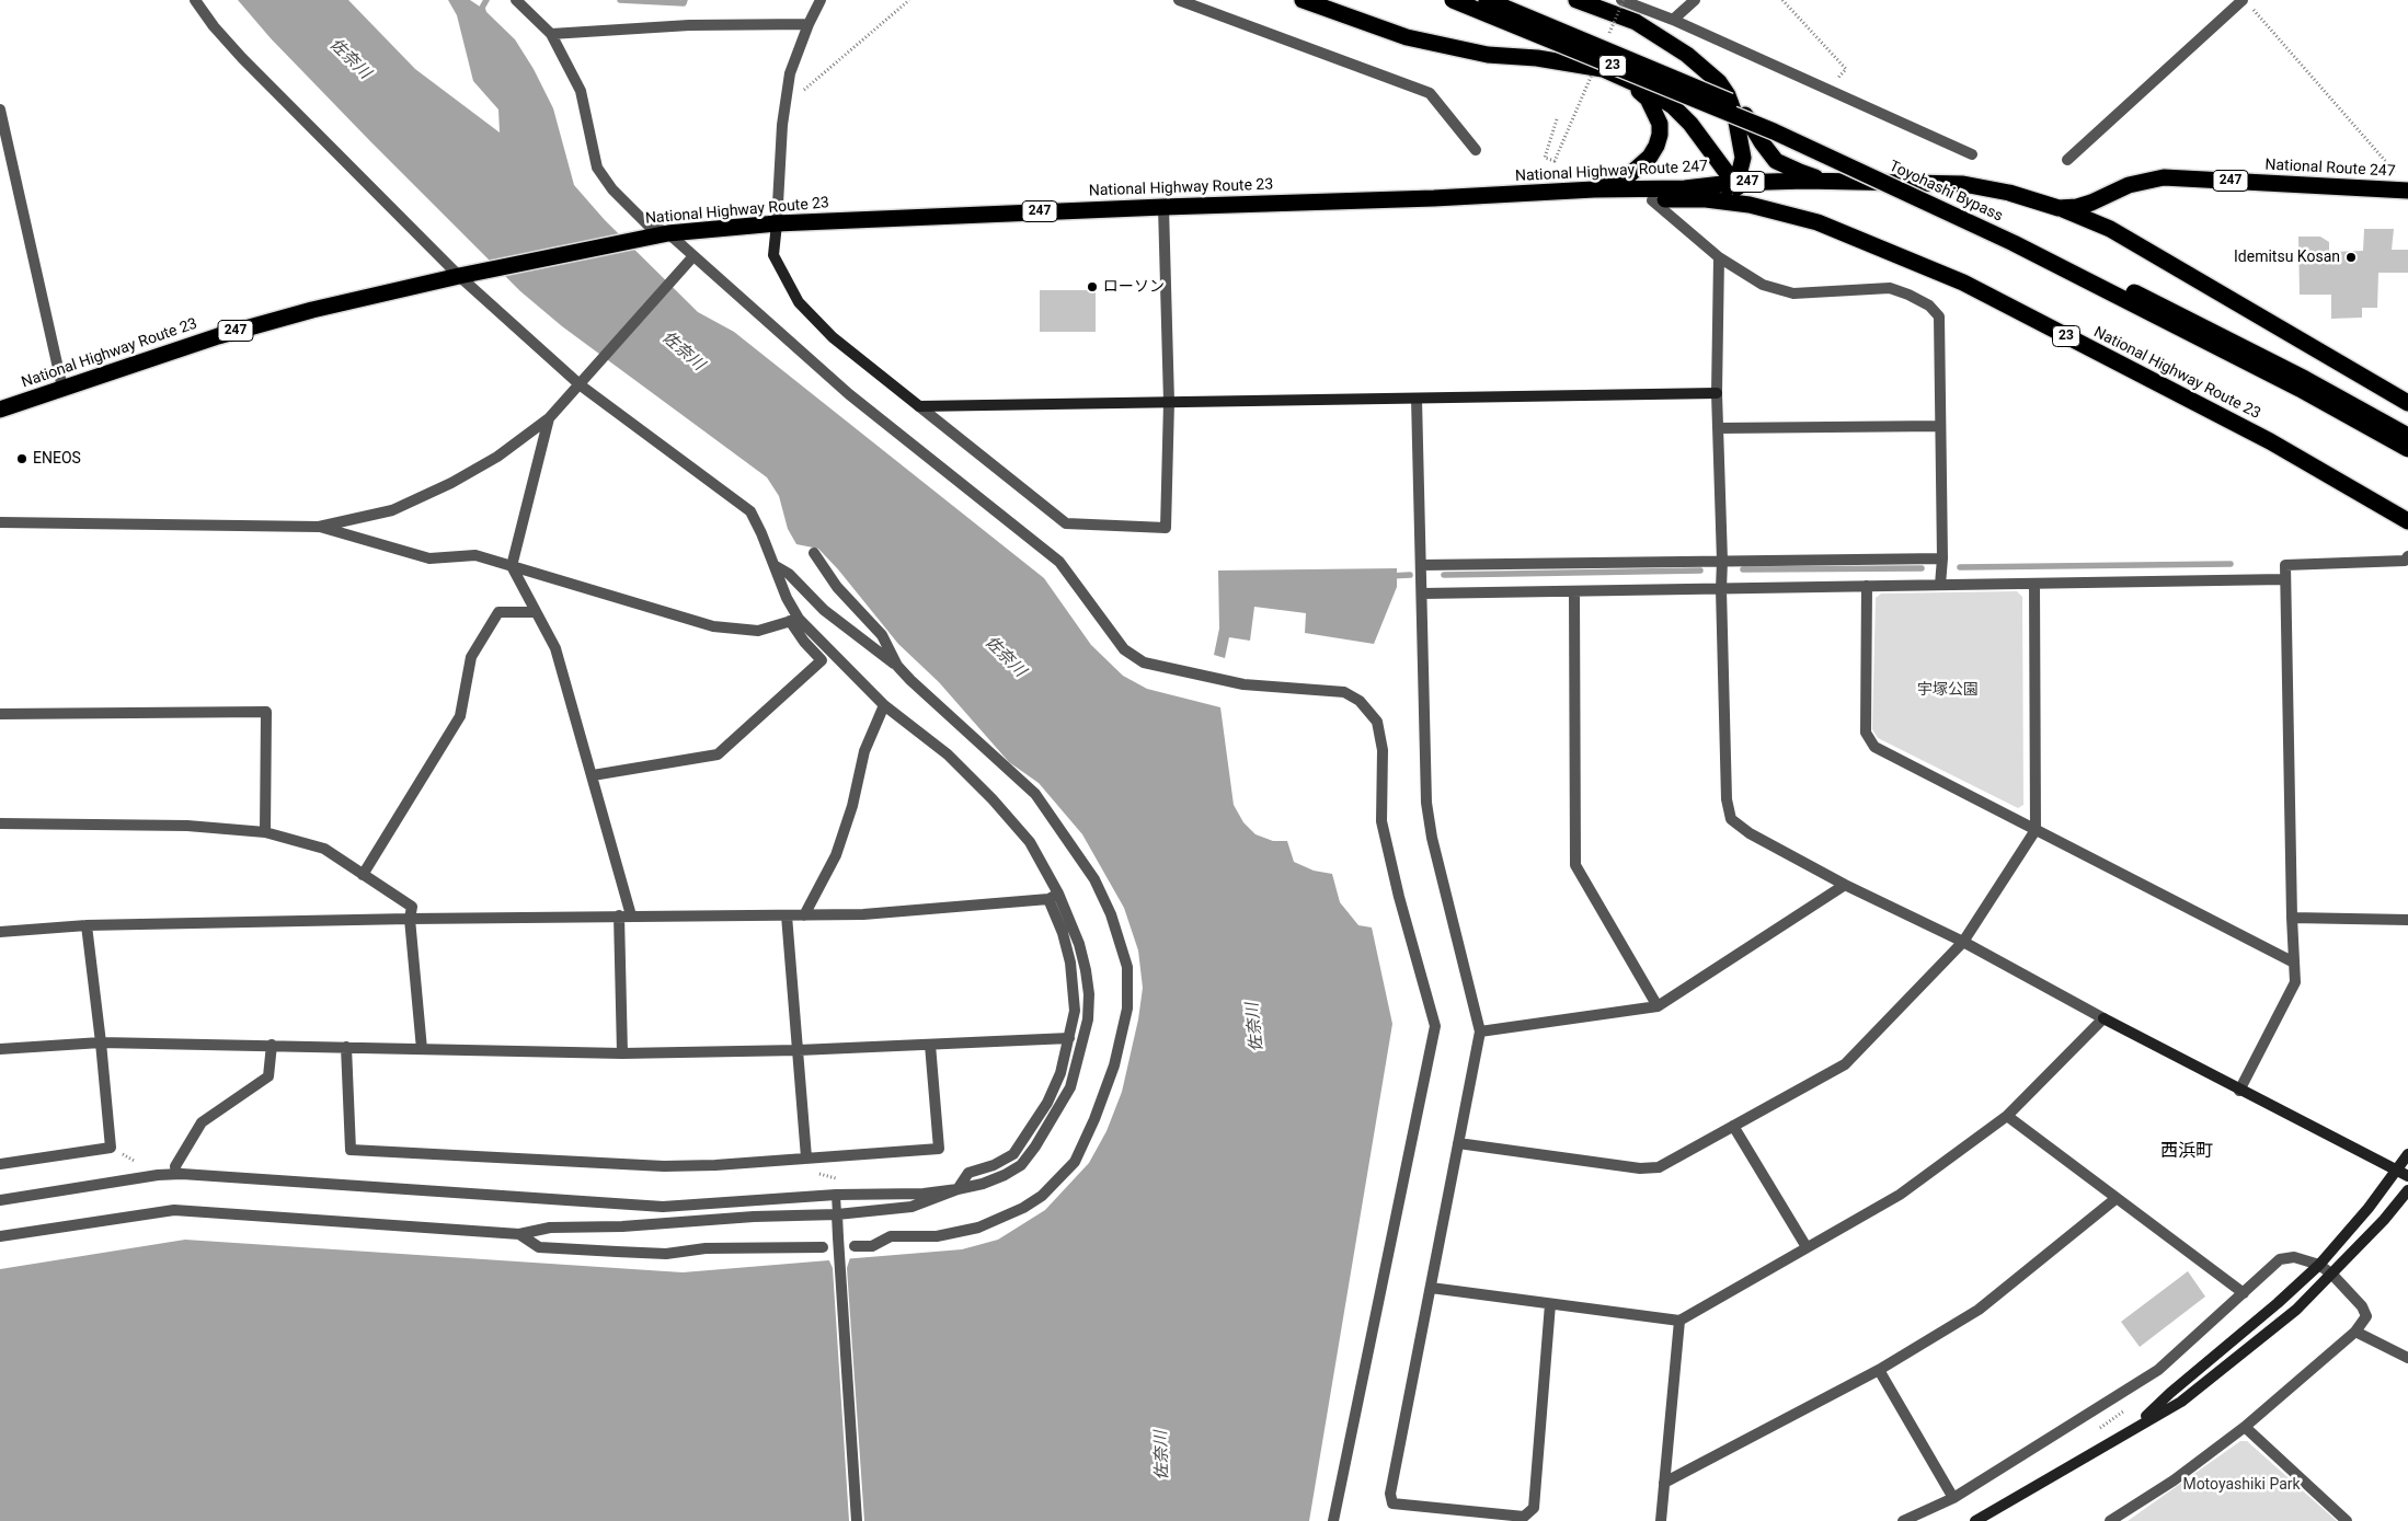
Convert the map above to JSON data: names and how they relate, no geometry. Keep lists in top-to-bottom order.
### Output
{
  "streets": {
    "highway": [
      "23",
      "National Route 247",
      "National Highway Route 247",
      "247",
      "National Highway Route 23",
      "Toyohashi Bypass"
    ]
  },
  "crossings": [
    ["National Route 247", "National Highway Route 247"],
    ["National Highway Route 247", "National Highway Route 23"]
  ],
  "districts": ["西浜町"],
  "water": ["佐奈川"],
  "parks": ["宇塚公園", "Motoyashiki Park"],
  "places": ["Idemitsu Kosan", "ローソン", "ENEOS"]
}
